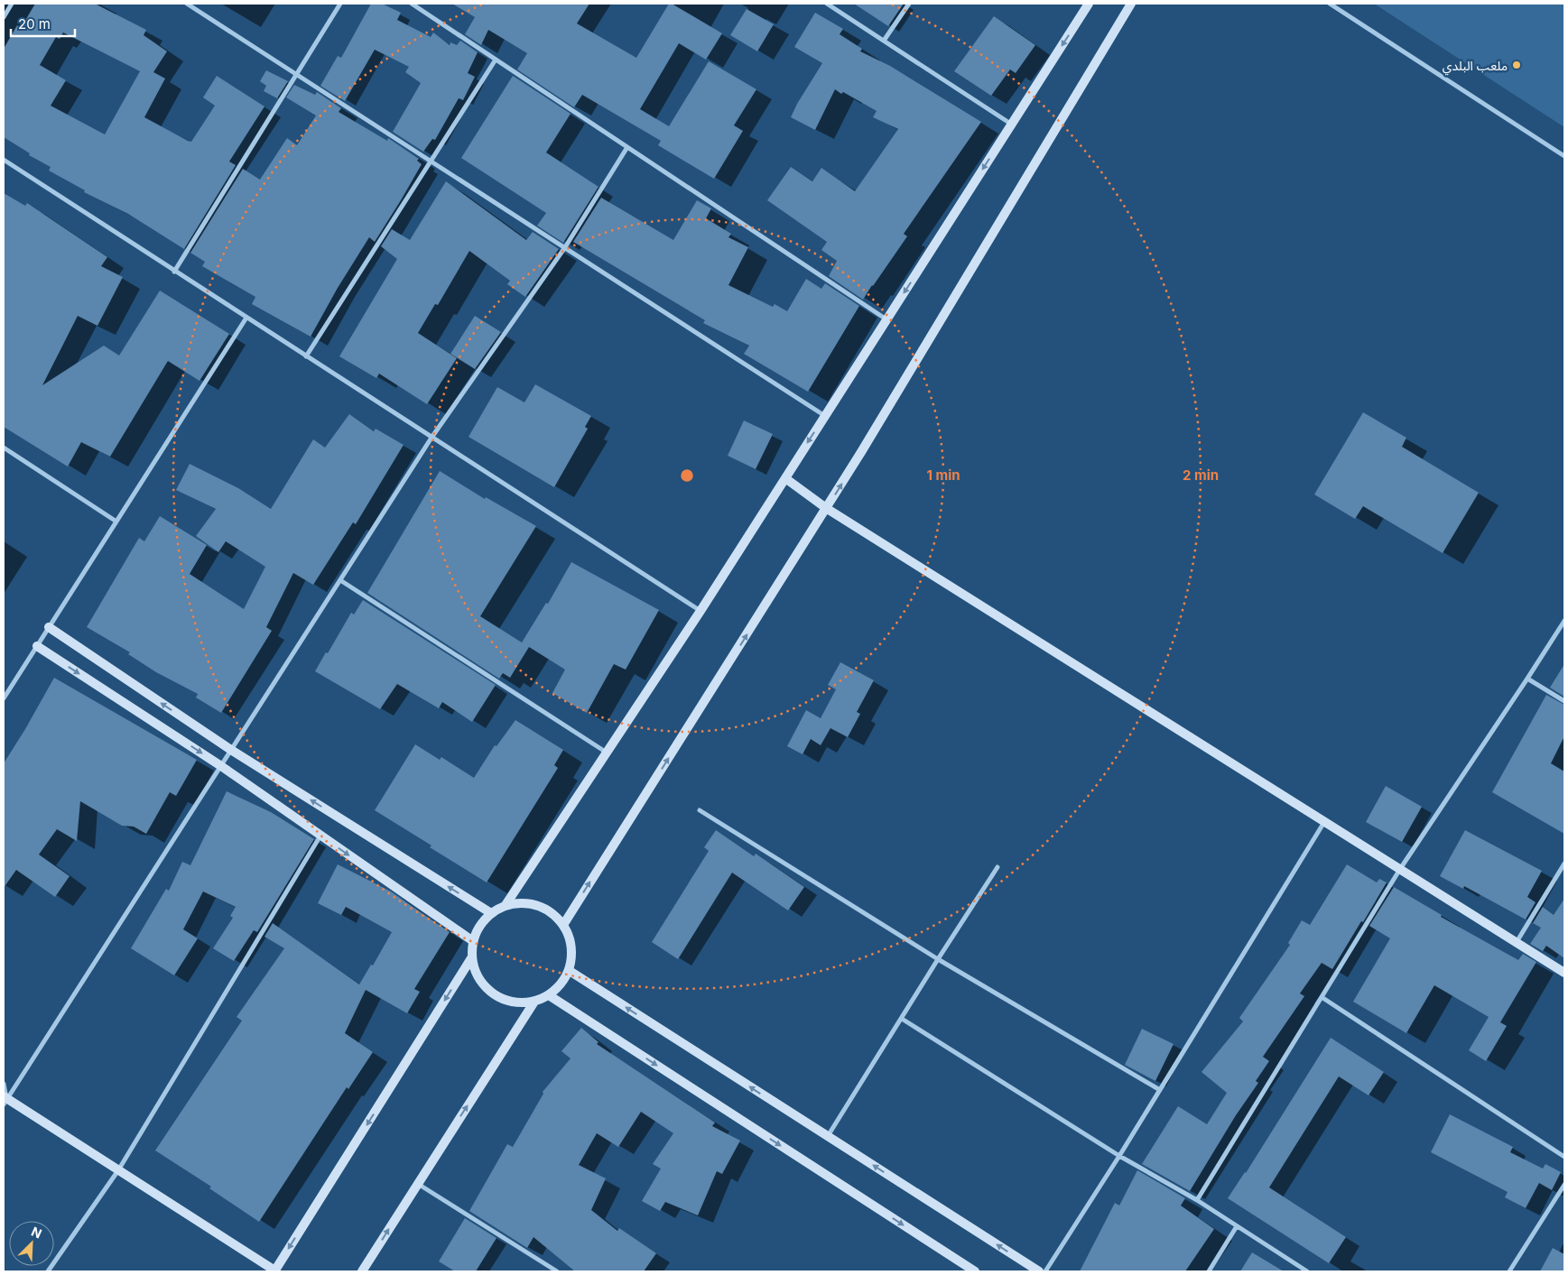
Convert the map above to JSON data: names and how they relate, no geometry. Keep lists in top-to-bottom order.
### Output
{
  "places": ["ملعب البلدي"],
  "scale_bar": "20 m",
  "north": "top right",
  "rings": ["1 min", "2 min"]
}
